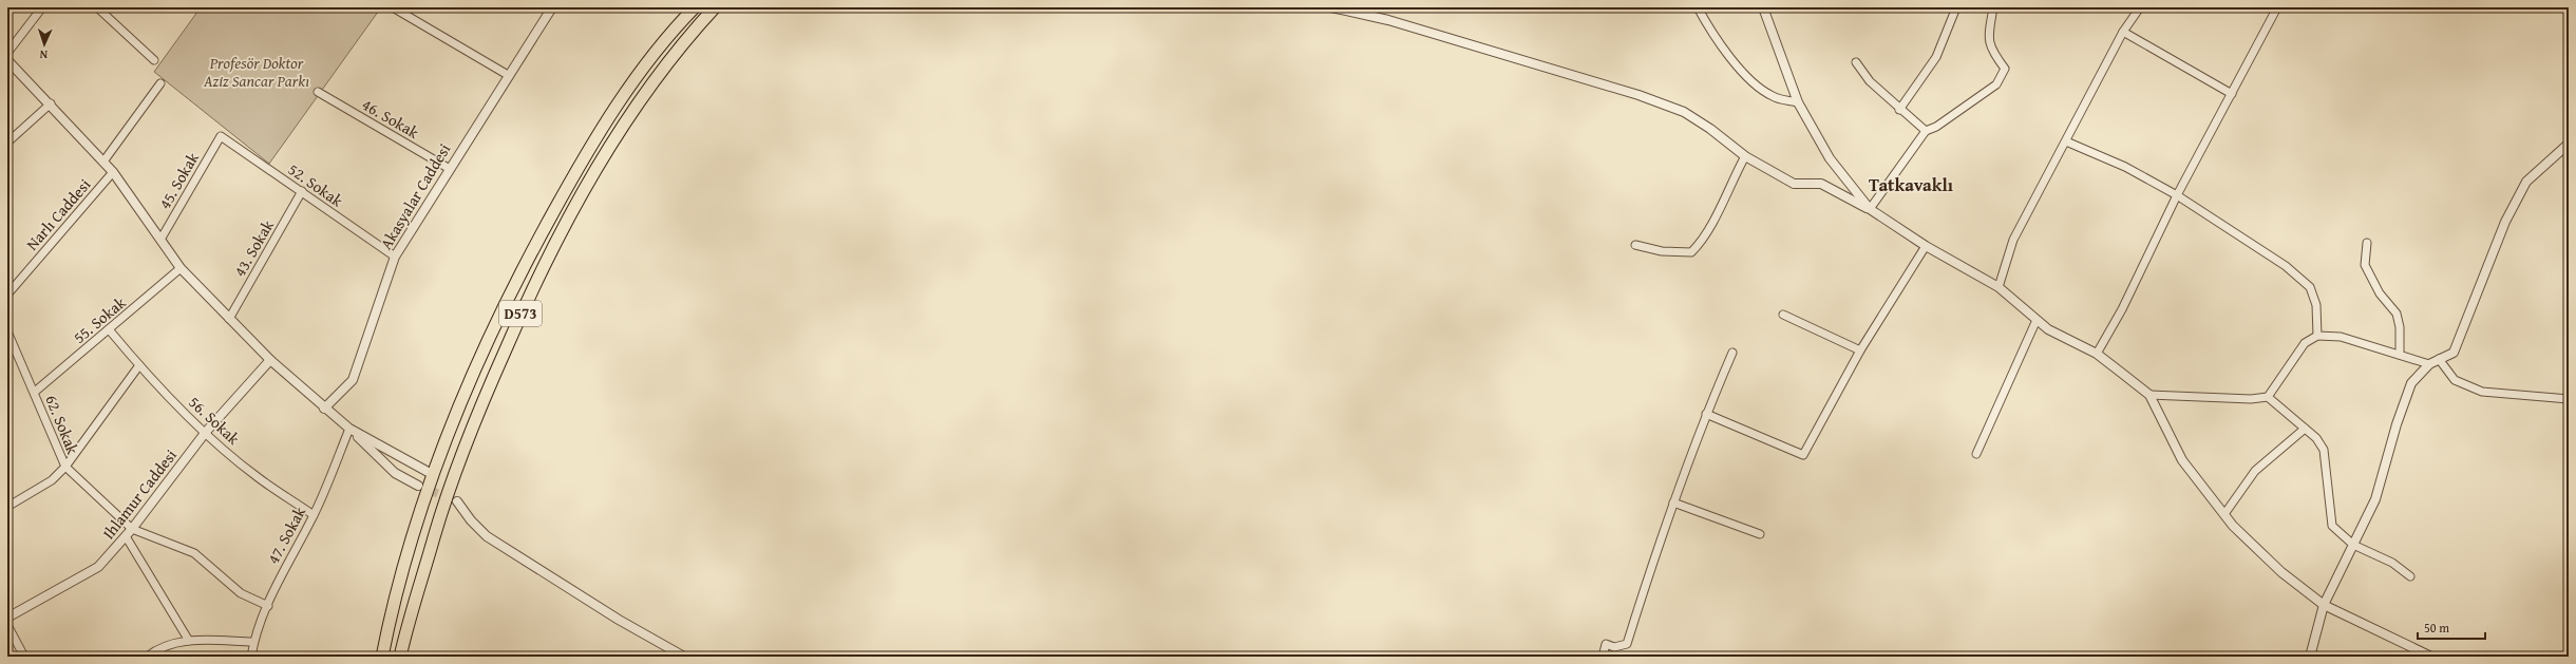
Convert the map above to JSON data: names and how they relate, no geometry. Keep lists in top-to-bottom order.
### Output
{
  "streets": {
    "highway": ["D573"],
    "street": [
      "46. Sokak",
      "45. Sokak",
      "52. Sokak",
      "Akasyalar Caddesi",
      "Narlı Caddesi",
      "43. Sokak",
      "55. Sokak",
      "56. Sokak",
      "62. Sokak",
      "Ihlamur Caddesi",
      "47. Sokak"
    ]
  },
  "crossings": [
    ["46. Sokak", "Akasyalar Caddesi"],
    ["45. Sokak", "52. Sokak"],
    ["52. Sokak", "Akasyalar Caddesi"],
    ["52. Sokak", "43. Sokak"],
    ["55. Sokak", "56. Sokak"],
    ["55. Sokak", "62. Sokak"],
    ["56. Sokak", "Ihlamur Caddesi"],
    ["56. Sokak", "47. Sokak"],
    ["62. Sokak", "Ihlamur Caddesi"]
  ],
  "districts": ["Tatkavaklı"],
  "parks": ["Profesör Doktor Aziz Sancar Parkı"],
  "scale_bar": "50 m",
  "north": "bottom"
}
